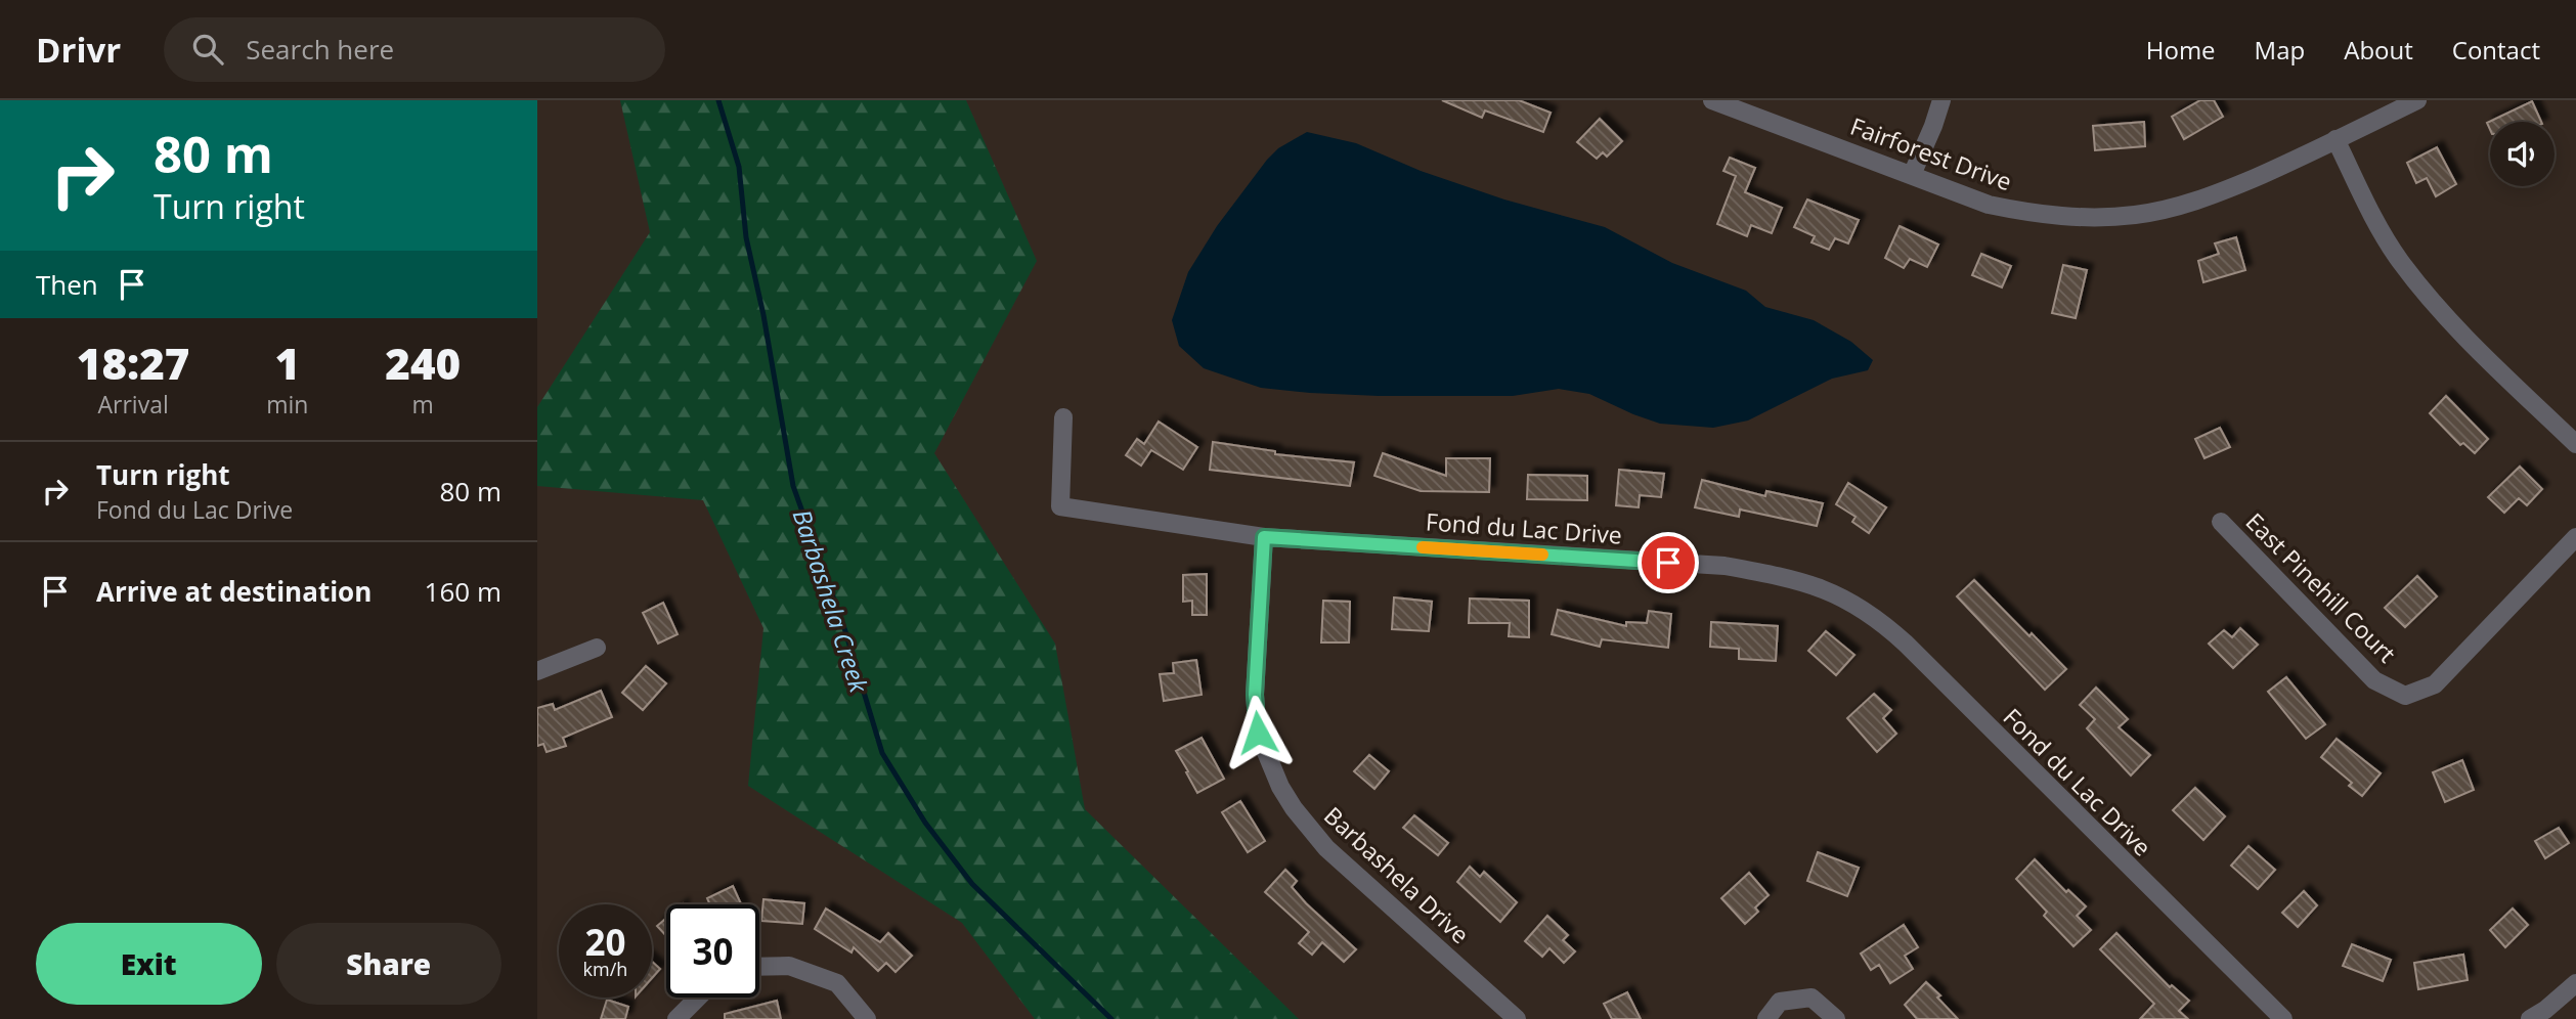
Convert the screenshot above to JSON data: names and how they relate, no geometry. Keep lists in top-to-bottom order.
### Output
{
  "streets": {
    "street": [
      "Fairforest Drive",
      "Fond du Lac Drive",
      "East Pinehill Court",
      "Barbashela Drive"
    ]
  },
  "crossings": [
    ["Fond du Lac Drive", "Barbashela Drive"]
  ],
  "water": ["Barbashela Creek"],
  "page": {
    "header": "Drivr",
    "search": "Search here",
    "nav": [
      "Home",
      "Map",
      "About",
      "Contact"
    ],
    "turn": ["80 m", "Turn right"],
    "then": "Then",
    "eta": [
      "18:27",
      "Arrival",
      "1",
      "min",
      "240",
      "m"
    ],
    "list": [
      {
        "name": "Turn right",
        "note": "Fond du Lac Drive",
        "value": "80 m"
      },
      {
        "name": "Arrive at destination",
        "value": "160 m"
      }
    ],
    "speed": "20 km/h",
    "limit": "30",
    "buttons": ["Exit", "Share"]
  }
}
